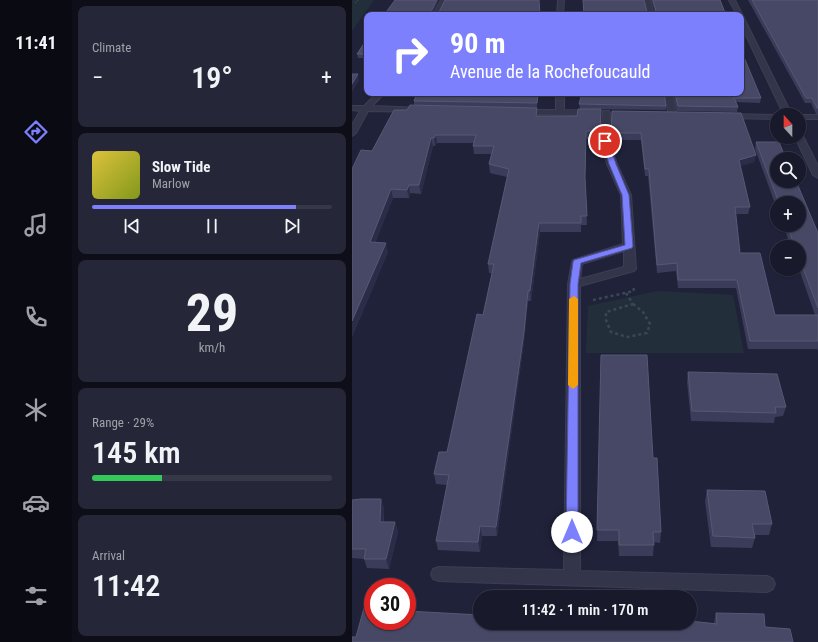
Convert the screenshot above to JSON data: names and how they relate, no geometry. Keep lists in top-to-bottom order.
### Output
{
  "north": "top",
  "page": {
    "tabs": "11:41",
    "tile": [
      "Climate",
      ["29", "km/h"],
      ["Range · 29%", "145 km"],
      ["Arrival", "11:42"]
    ],
    "turn": ["90 m", "Avenue de la Rochefoucauld"],
    "heat": ["−", "19°", "+"],
    "map_buttons": ["+", "−"],
    "song": ["Slow Tide", "Marlow"],
    "limit": "30",
    "trip": "11:42 · 1 min · 170 m"
  }
}
